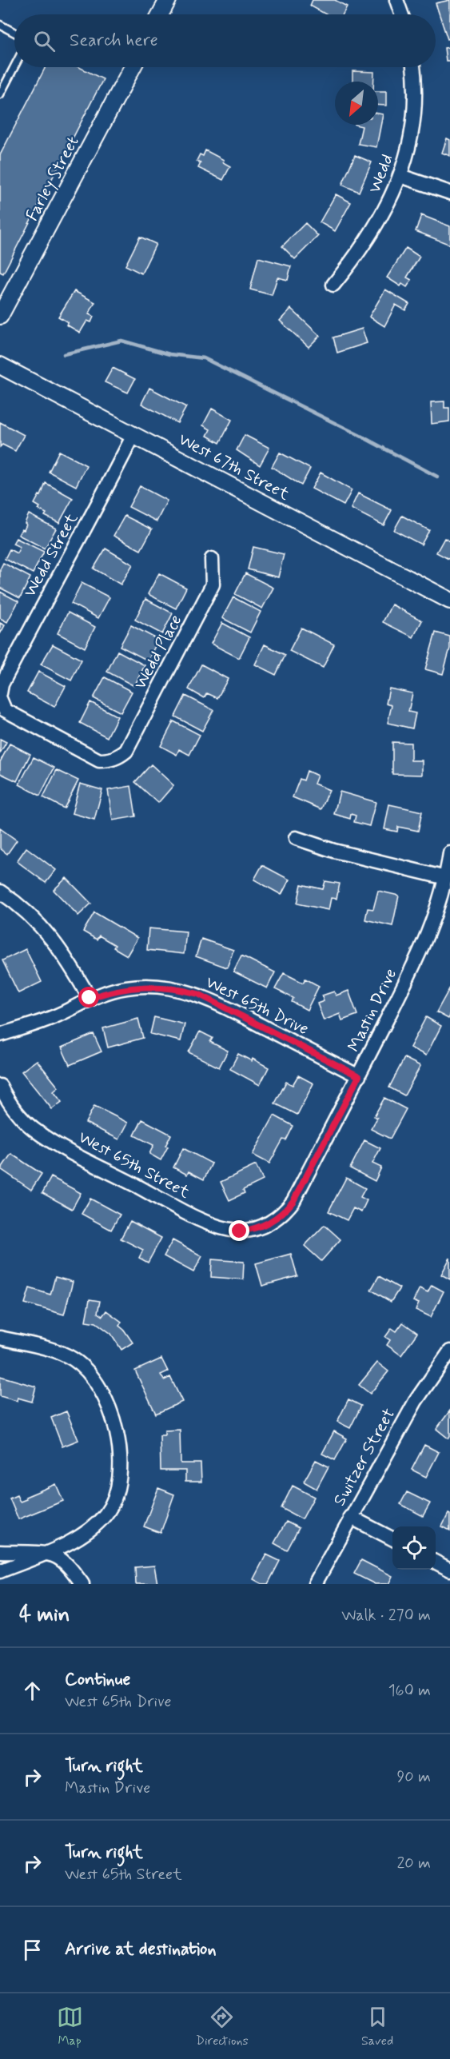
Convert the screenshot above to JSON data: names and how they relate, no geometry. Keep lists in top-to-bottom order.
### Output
{
  "streets": {
    "street": [
      "Wedd",
      "Farley Street",
      "West 67th Street",
      "Wedd Street",
      "Wedd Place",
      "West 65th Drive",
      "Mastin Drive",
      "West 65th Street",
      "Switzer Street"
    ]
  },
  "crossings": [
    ["West 67th Street", "Wedd Street"],
    ["West 65th Drive", "Mastin Drive"],
    ["Mastin Drive", "West 65th Street"]
  ],
  "north": "bottom left",
  "page": {
    "search": "Search here",
    "heading": ["4 min", "Walk · 270 m"],
    "list": [
      ["Continue", "West 65th Drive", "160 m"],
      ["Turn right", "Mastin Drive", "90 m"],
      ["Turn right", "West 65th Street", "20 m"],
      "Arrive at destination"
    ],
    "nav": ["Map", "Directions", "Saved"]
  }
}
